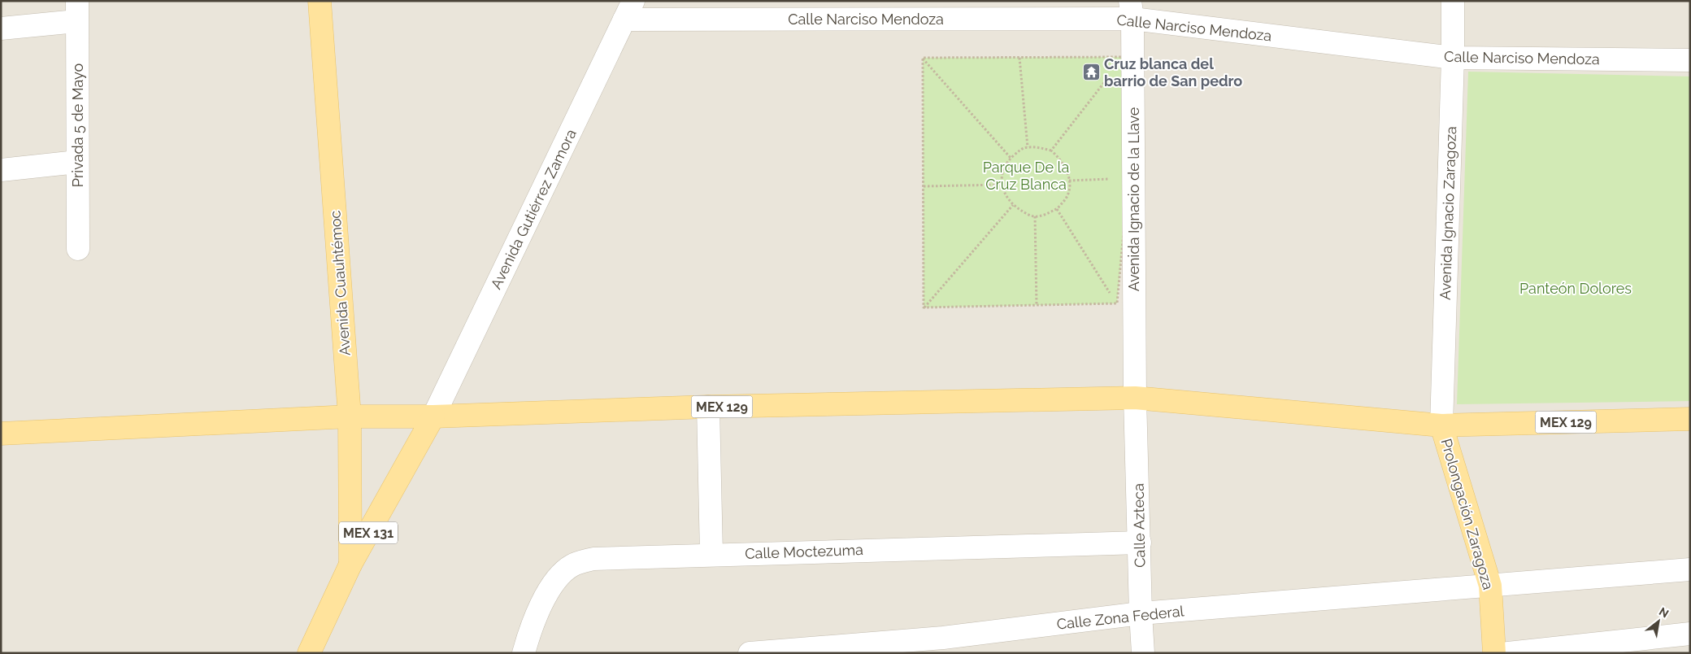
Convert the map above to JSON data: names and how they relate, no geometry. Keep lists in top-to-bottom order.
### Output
{
  "streets": {
    "main road": [
      "Avenida Cuauhtémoc",
      "MEX 129",
      "Prolongación Zaragoza",
      "MEX 131"
    ],
    "street": [
      "Calle Narciso Mendoza",
      "Privada 5 de Mayo",
      "Avenida Ignacio de la Llave",
      "Avenida Gutiérrez Zamora",
      "Avenida Ignacio Zaragoza",
      "Calle Azteca",
      "Calle Moctezuma",
      "Calle Zona Federal"
    ]
  },
  "crossings": [
    ["Calle Narciso Mendoza", "Avenida Ignacio de la Llave"],
    ["Calle Narciso Mendoza", "Avenida Gutiérrez Zamora"],
    ["Calle Narciso Mendoza", "Avenida Ignacio Zaragoza"],
    ["Avenida Ignacio de la Llave", "MEX 129"],
    ["Avenida Ignacio de la Llave", "Calle Azteca"],
    ["Avenida Gutiérrez Zamora", "MEX 129"],
    ["Avenida Gutiérrez Zamora", "MEX 131"],
    ["Avenida Ignacio Zaragoza", "MEX 129"],
    ["Avenida Ignacio Zaragoza", "Prolongación Zaragoza"],
    ["Avenida Cuauhtémoc", "MEX 129"],
    ["Avenida Cuauhtémoc", "MEX 131"],
    ["MEX 129", "Prolongación Zaragoza"],
    ["MEX 129", "Calle Azteca"],
    ["MEX 129", "MEX 131"],
    ["Prolongación Zaragoza", "Calle Zona Federal"],
    ["Calle Azteca", "Calle Moctezuma"],
    ["Calle Azteca", "Calle Zona Federal"]
  ],
  "parks": ["Parque De la Cruz Blanca", "Panteón Dolores"],
  "places": {
    "temple": ["Cruz blanca del barrio de San pedro"]
  },
  "north": "top right"
}
